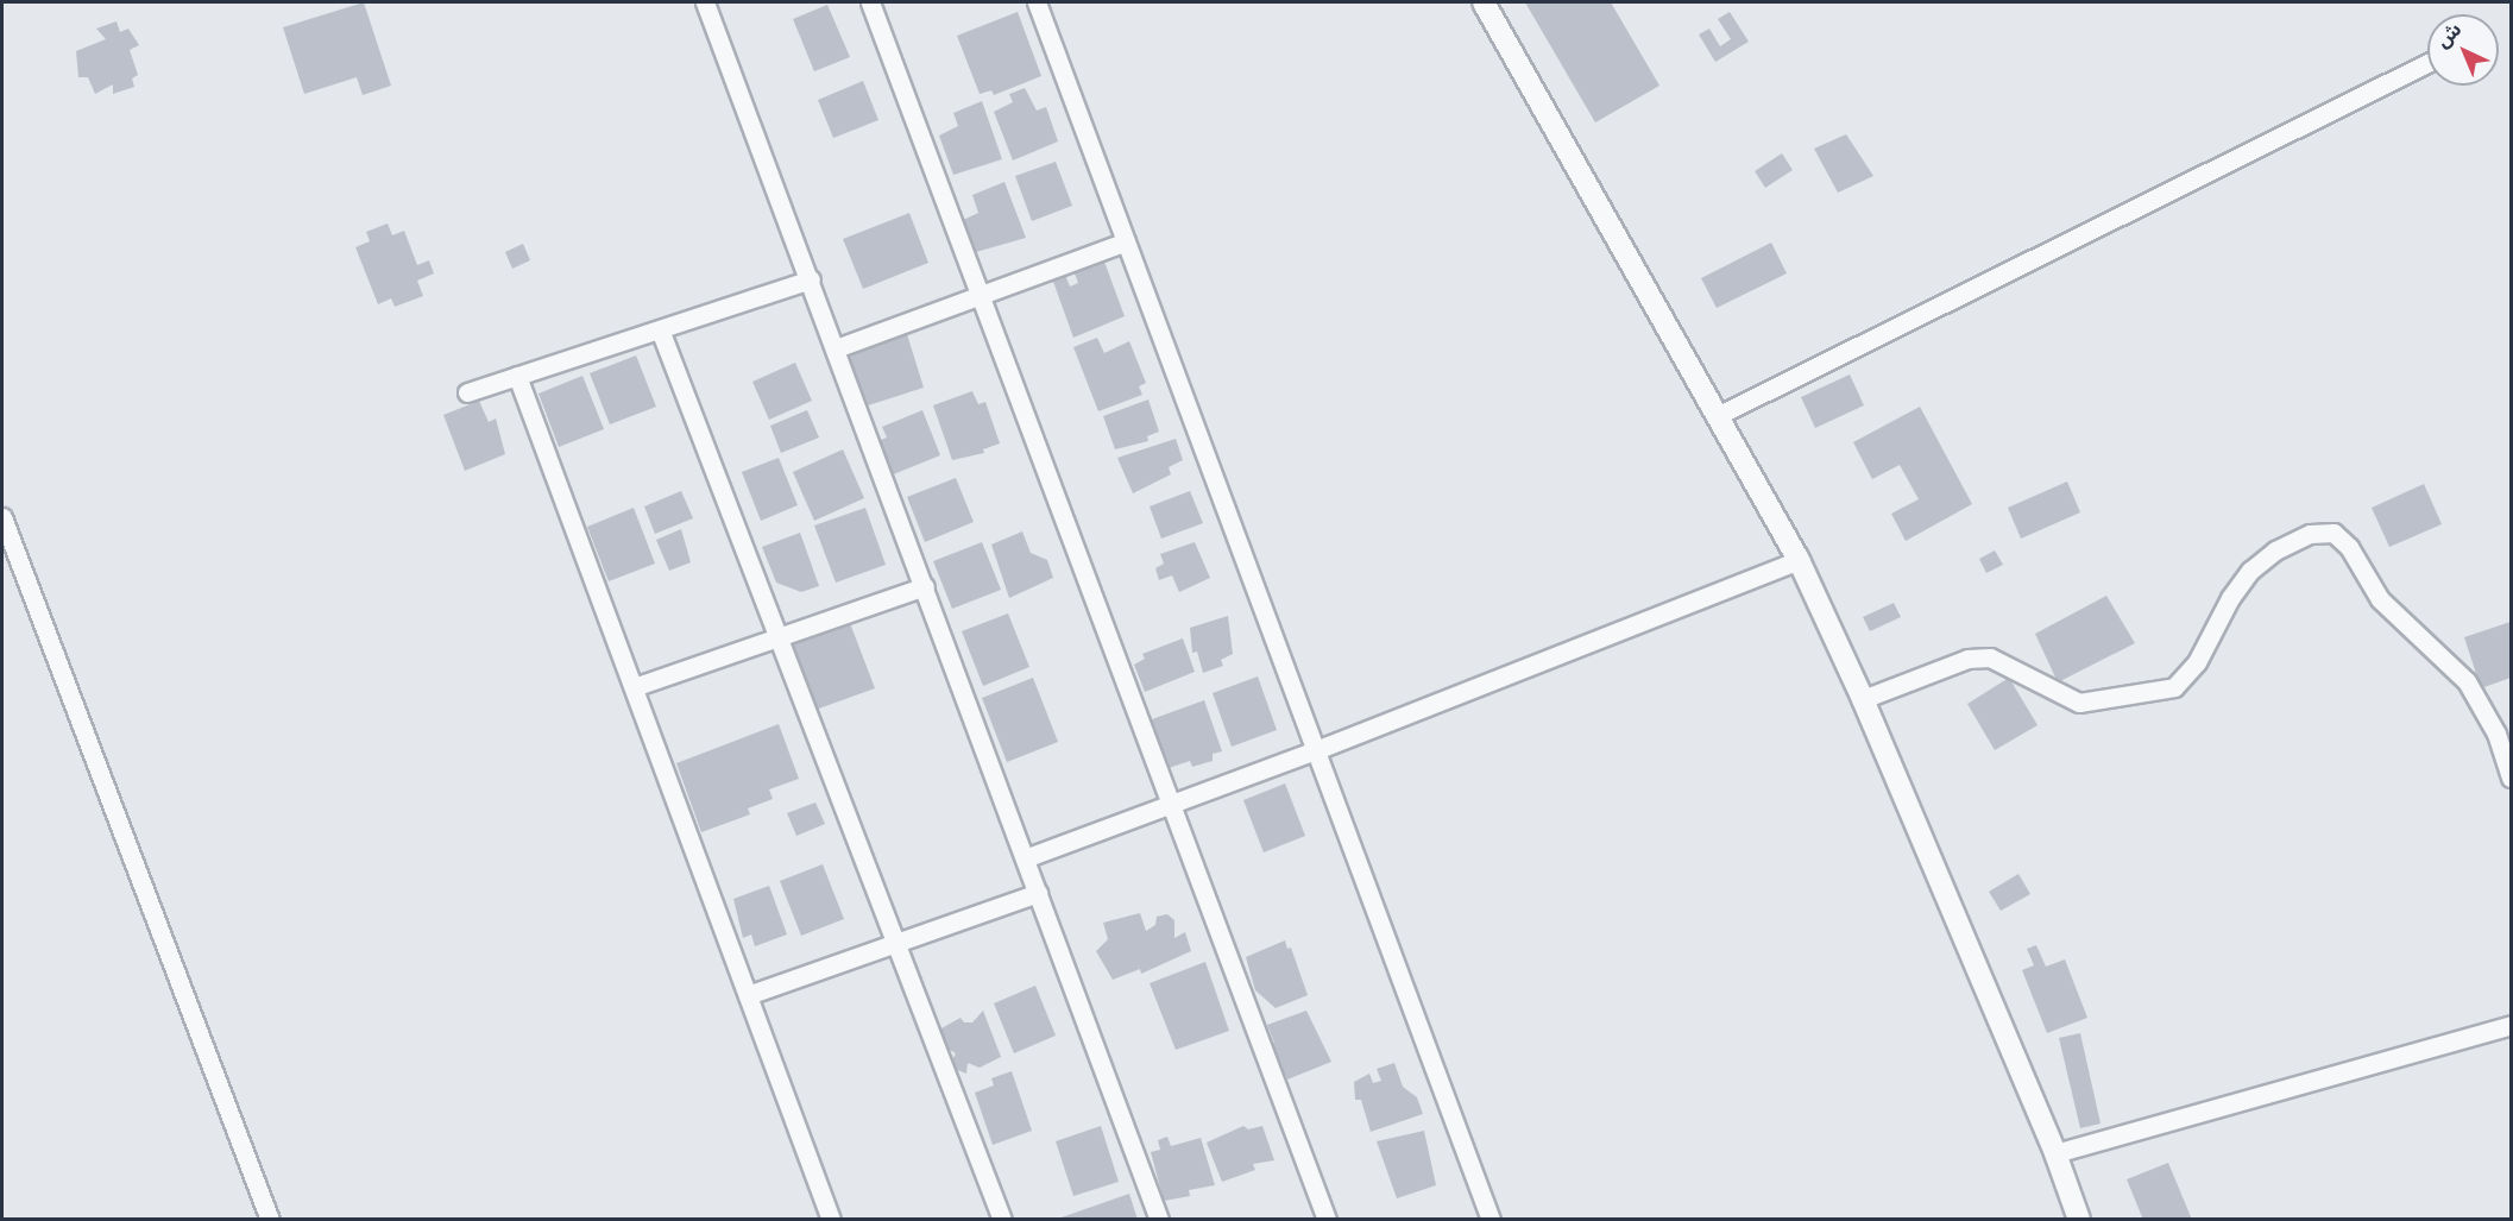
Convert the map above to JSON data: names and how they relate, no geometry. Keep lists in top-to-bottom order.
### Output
{
  "north": "top left"
}
